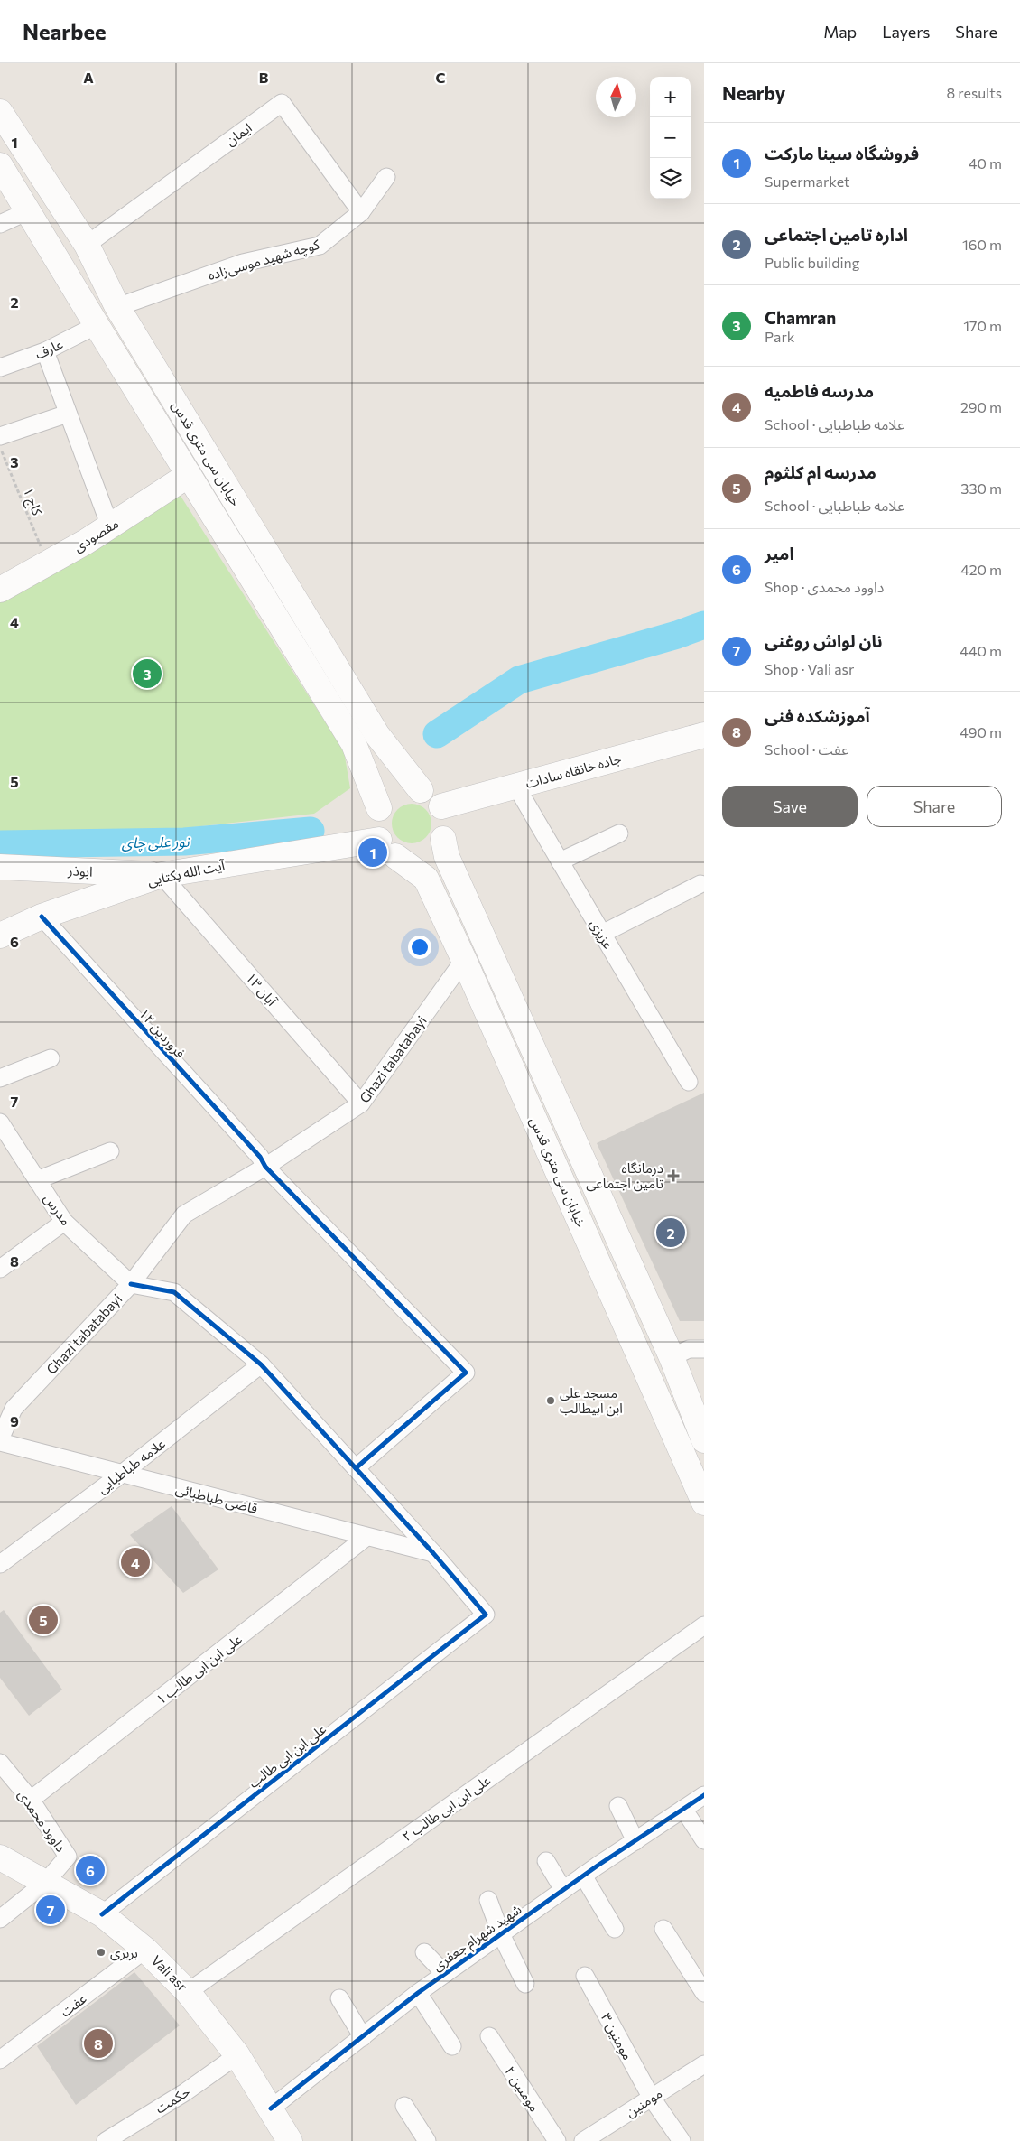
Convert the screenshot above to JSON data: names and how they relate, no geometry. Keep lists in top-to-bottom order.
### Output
{
  "streets": {
    "main road": [
      "خیابان سی متری قدس",
      "مقصودی",
      "جاده خانقاه سادات",
      "ابوذر",
      "آیت الله یکتایی",
      "Vali asr"
    ],
    "street": [
      "ایمان",
      "کوچه شهید موسی‌زاده",
      "عارف",
      "عزیزی",
      "۱۳ آبان",
      "۱۲ فروردین",
      "Ghazi tabatabayi",
      "مدرس",
      "علامه طباطبایی",
      "قاضی طباطبائی",
      "علی ابن ابی طالب ۱",
      "علی ابن ابی طالب",
      "علی ابن ابی طالب ۲",
      "داوود محمدی",
      "شهید شهرام جعفری",
      "عفت",
      "مومنین ۳",
      "مومنین ۲",
      "حکمت",
      "مومنین"
    ],
    "path": ["کاج ۱"]
  },
  "crossings": [
    ["ایمان", "کوچه شهید موسی‌زاده"],
    ["ایمان", "خیابان سی متری قدس"],
    ["کوچه شهید موسی‌زاده", "خیابان سی متری قدس"],
    ["عارف", "خیابان سی متری قدس"],
    ["خیابان سی متری قدس", "مقصودی"],
    ["خیابان سی متری قدس", "جاده خانقاه سادات"],
    ["خیابان سی متری قدس", "آیت الله یکتایی"],
    ["خیابان سی متری قدس", "Ghazi tabatabayi"],
    ["کاج ۱", "مقصودی"],
    ["جاده خانقاه سادات", "آیت الله یکتایی"],
    ["جاده خانقاه سادات", "عزیزی"],
    ["ابوذر", "آیت الله یکتایی"],
    ["ابوذر", "۱۳ آبان"],
    ["آیت الله یکتایی", "۱۳ آبان"],
    ["آیت الله یکتایی", "۱۲ فروردین"],
    ["۱۳ آبان", "Ghazi tabatabayi"],
    ["۱۲ فروردین", "Ghazi tabatabayi"],
    ["Ghazi tabatabayi", "مدرس"],
    ["Ghazi tabatabayi", "قاضی طباطبائی"],
    ["علامه طباطبایی", "قاضی طباطبائی"],
    ["قاضی طباطبائی", "علی ابن ابی طالب ۱"],
    ["قاضی طباطبائی", "علی ابن ابی طالب"],
    ["علی ابن ابی طالب ۱", "داوود محمدی"],
    ["علی ابن ابی طالب", "Vali asr"],
    ["علی ابن ابی طالب ۲", "Vali asr"],
    ["داوود محمدی", "Vali asr"],
    ["شهید شهرام جعفری", "Vali asr"],
    ["Vali asr", "عفت"],
    ["Vali asr", "حکمت"],
    ["مومنین ۳", "مومنین"]
  ],
  "water": ["نور علی چای"],
  "places": {
    "health": ["درمانگاه تامین اجتماعی"],
    "other": ["مسجد علی ابن ابیطالب", "بربری"]
  },
  "north": "top",
  "page": {
    "header": "Nearbee",
    "nav": ["Map", "Layers", "Share"],
    "heading": ["Nearby", "8 results"],
    "map_buttons": ["+", "−"],
    "list": [
      {
        "mark": "1",
        "name": "فروشگاه سینا مارکت",
        "note": "Supermarket",
        "value": "40 m"
      },
      {
        "mark": "2",
        "name": "اداره تامین اجتماعی",
        "note": "Public building",
        "value": "160 m"
      },
      {
        "mark": "3",
        "name": "Chamran",
        "note": "Park",
        "value": "170 m"
      },
      {
        "mark": "4",
        "name": "مدرسه فاطمیه",
        "note": "School · علامه طباطبایی",
        "value": "290 m"
      },
      {
        "mark": "5",
        "name": "مدرسه ام کلثوم",
        "note": "School · علامه طباطبایی",
        "value": "330 m"
      },
      {
        "mark": "6",
        "name": "امیر",
        "note": "Shop · داوود محمدی",
        "value": "420 m"
      },
      {
        "mark": "7",
        "name": "نان لواش روغنی",
        "note": "Shop · Vali asr",
        "value": "440 m"
      },
      {
        "mark": "8",
        "name": "آموزشکده فنی",
        "note": "School · عفت",
        "value": "490 m"
      }
    ],
    "pins": [
      "3",
      "1",
      "2",
      "4",
      "5",
      "6",
      "7",
      "8"
    ],
    "buttons": ["Save", "Share"]
  },
  "grid": {
    "columns": ["A", "B", "C"],
    "rows": [
      "1",
      "2",
      "3",
      "4",
      "5",
      "6",
      "7",
      "8",
      "9"
    ]
  }
}
